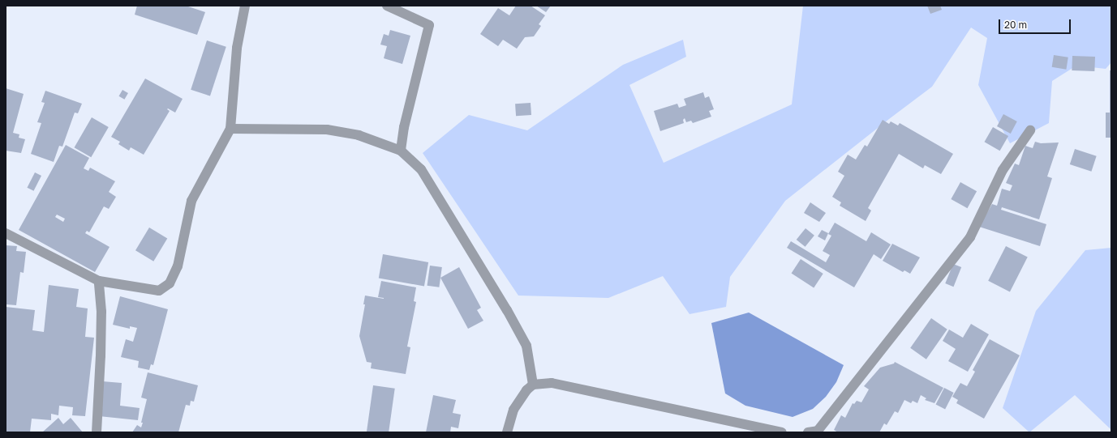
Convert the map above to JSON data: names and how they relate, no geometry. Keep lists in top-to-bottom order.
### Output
{
  "scale_bar": "20 m"
}
